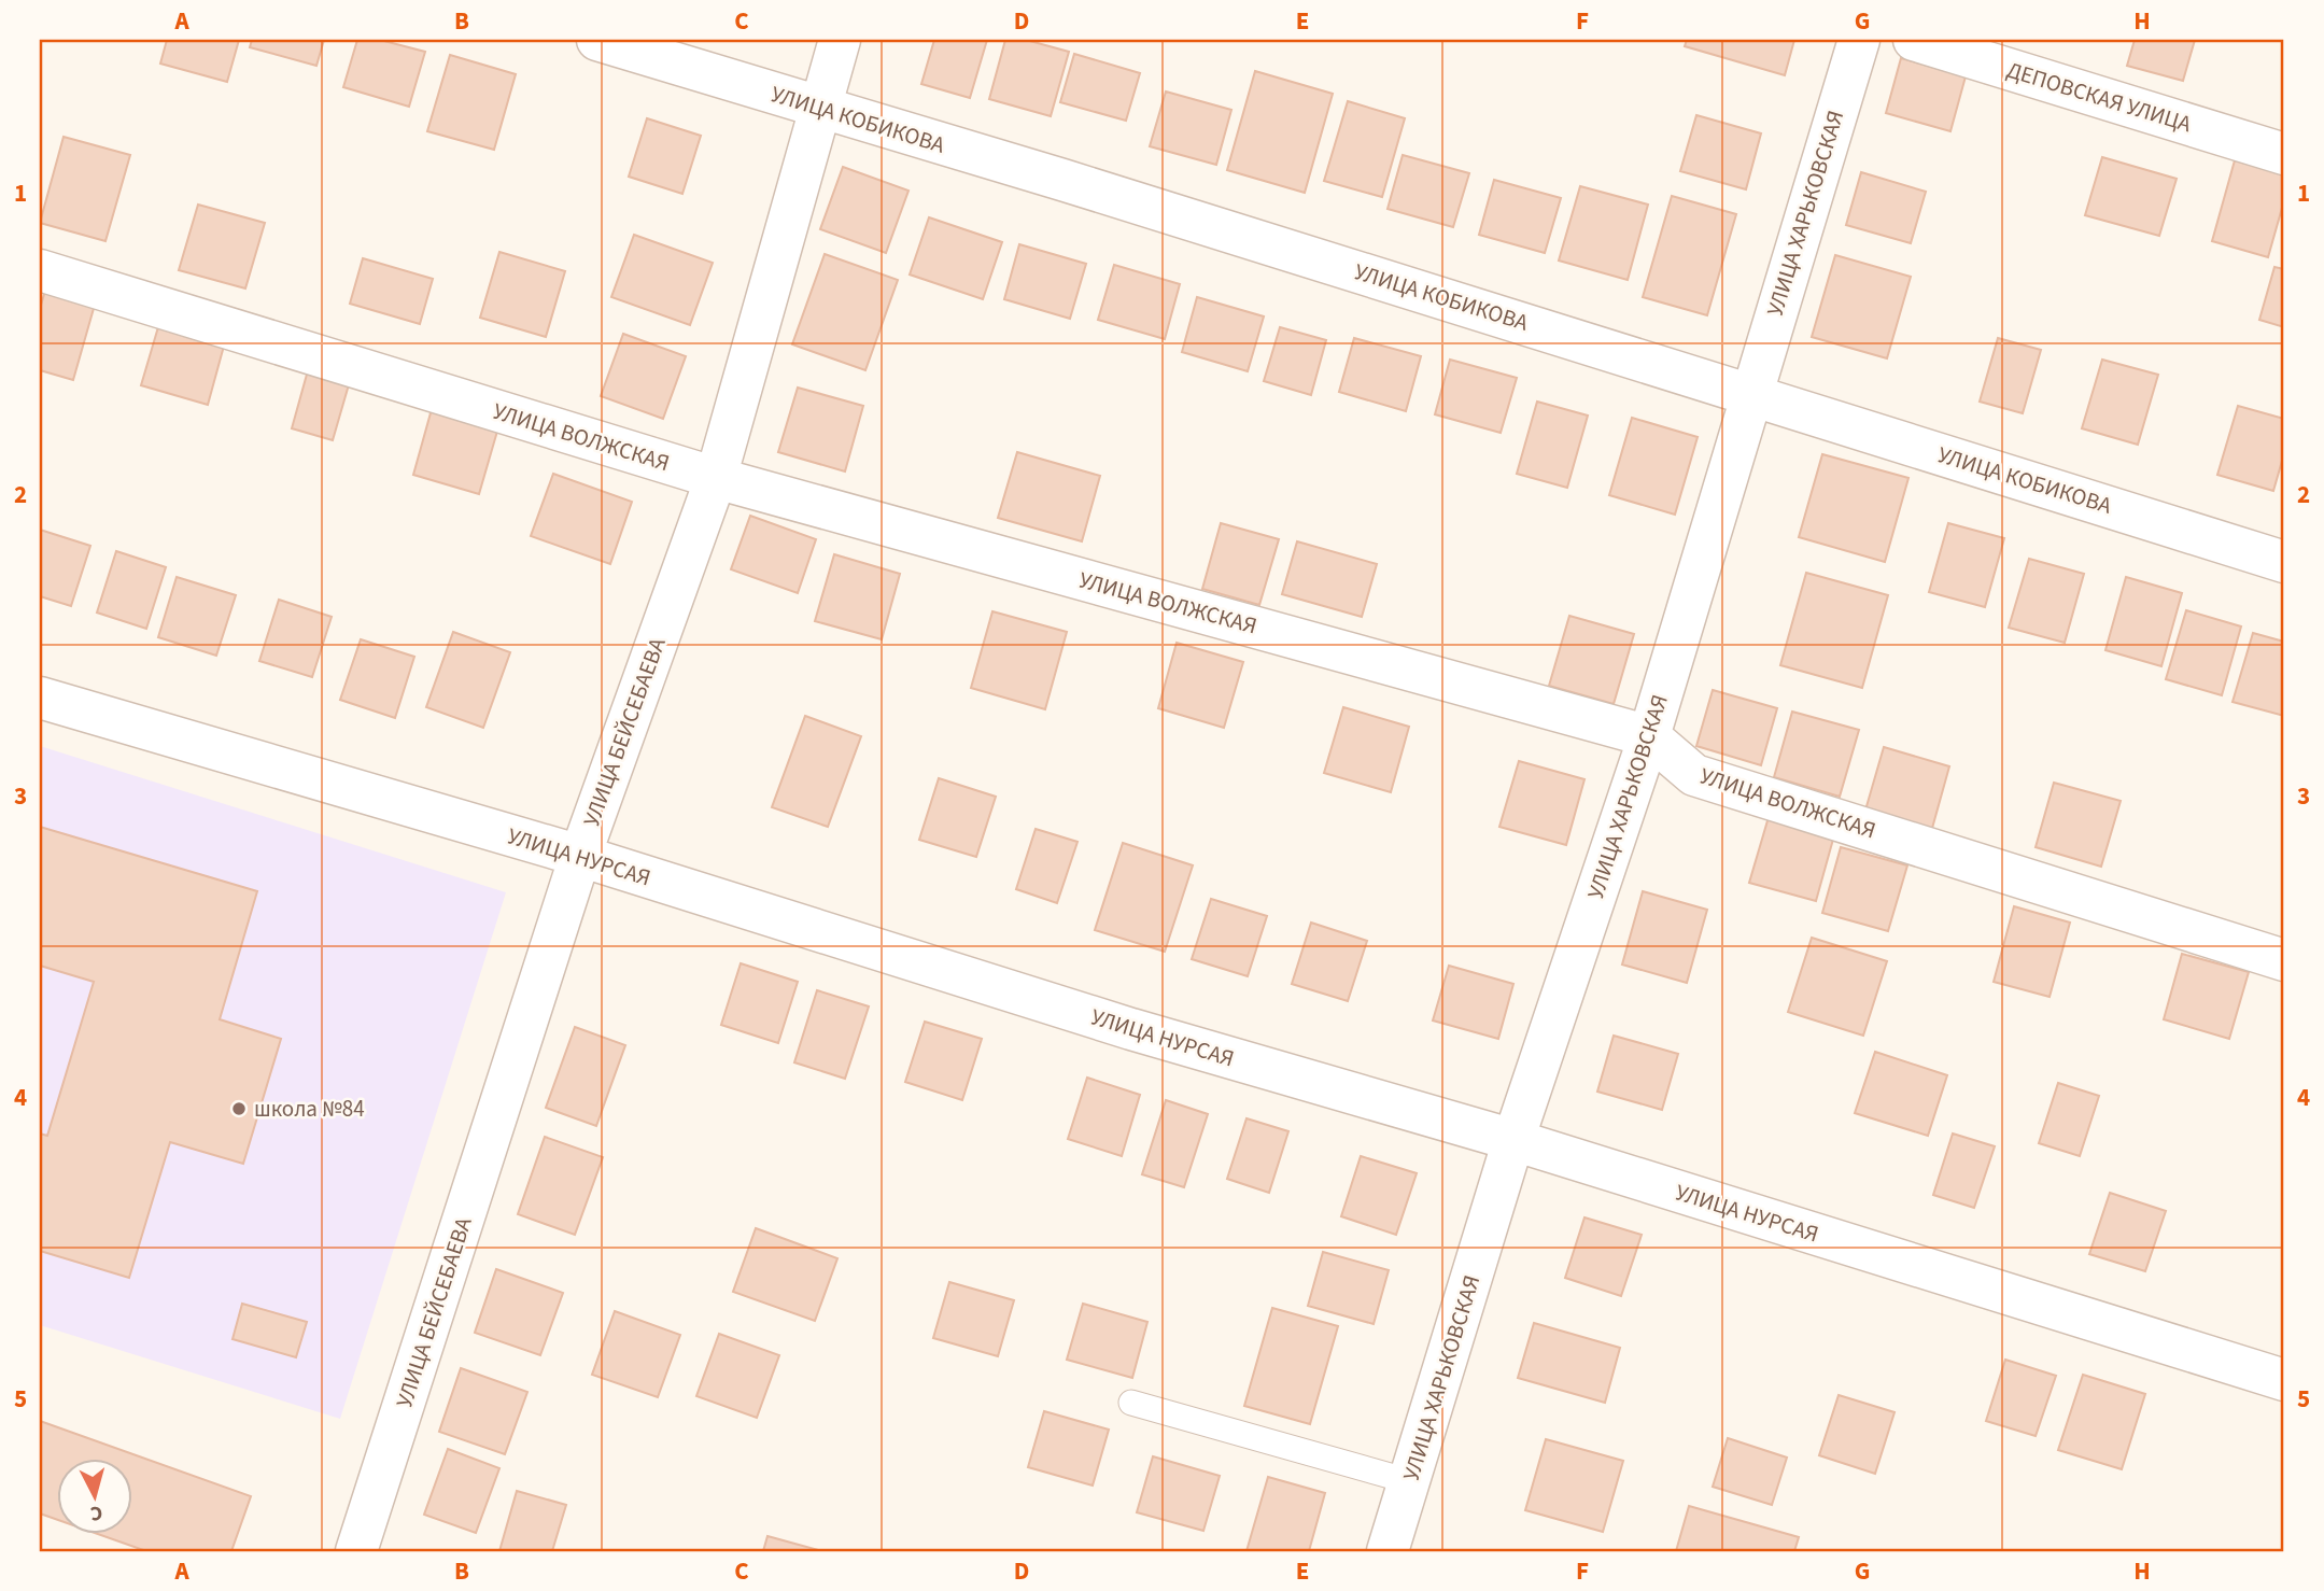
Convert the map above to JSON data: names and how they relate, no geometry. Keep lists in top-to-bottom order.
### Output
{
  "streets": {
    "street": [
      "ДЕПОВСКАЯ УЛИЦА",
      "УЛИЦА КОБИКОВА",
      "УЛИЦА ХАРЬКОВСКАЯ",
      "УЛИЦА ВОЛЖСКАЯ",
      "УЛИЦА БЕЙСЕБАЕВА",
      "УЛИЦА НУРСАЯ"
    ]
  },
  "crossings": [
    ["УЛИЦА КОБИКОВА", "УЛИЦА ХАРЬКОВСКАЯ"],
    ["УЛИЦА КОБИКОВА", "УЛИЦА БЕЙСЕБАЕВА"],
    ["УЛИЦА ХАРЬКОВСКАЯ", "УЛИЦА ВОЛЖСКАЯ"],
    ["УЛИЦА ХАРЬКОВСКАЯ", "УЛИЦА НУРСАЯ"],
    ["УЛИЦА ВОЛЖСКАЯ", "УЛИЦА БЕЙСЕБАЕВА"],
    ["УЛИЦА БЕЙСЕБАЕВА", "УЛИЦА НУРСАЯ"]
  ],
  "places": ["школа №84"],
  "north": "bottom",
  "grid": {
    "columns": [
      "A",
      "B",
      "C",
      "D",
      "E",
      "F",
      "G",
      "H"
    ],
    "rows": [
      "1",
      "2",
      "3",
      "4",
      "5"
    ]
  }
}
